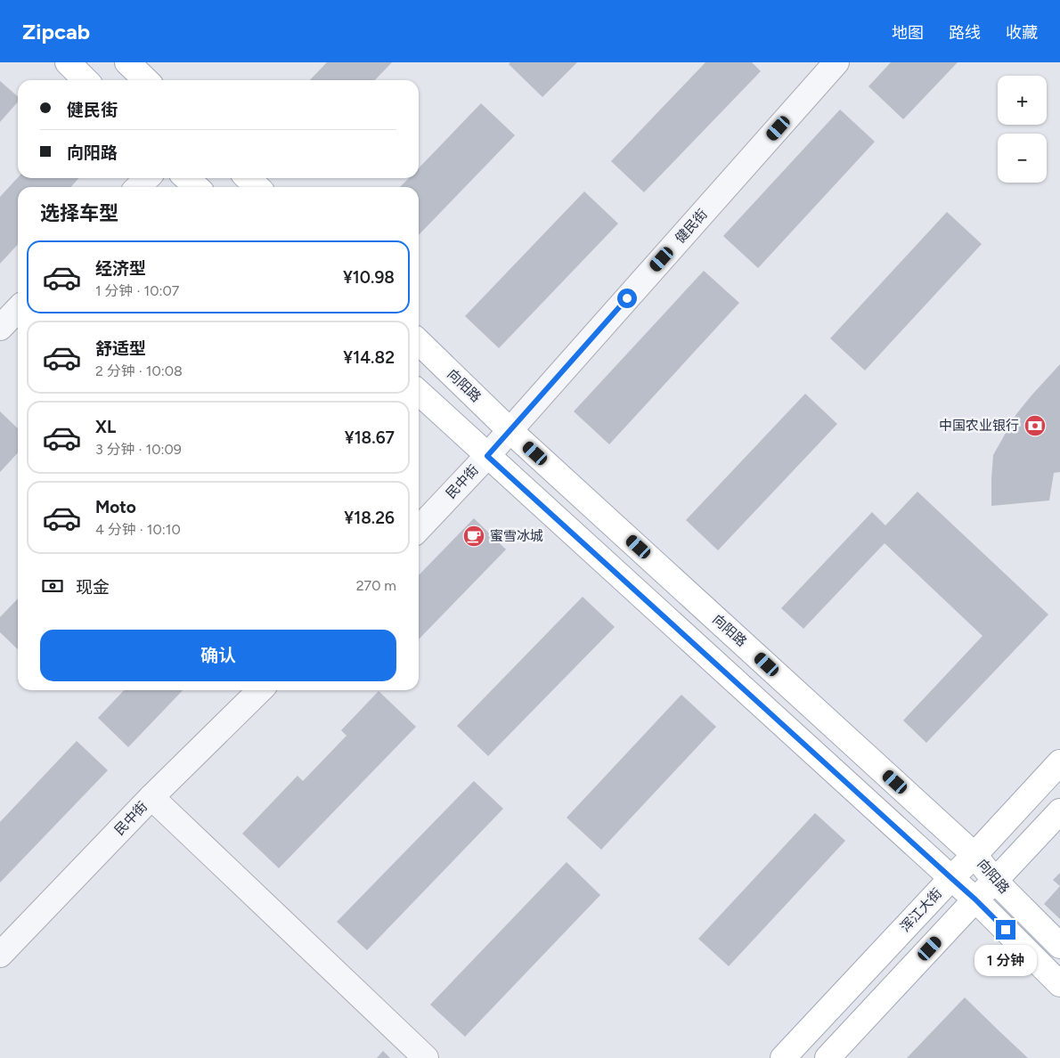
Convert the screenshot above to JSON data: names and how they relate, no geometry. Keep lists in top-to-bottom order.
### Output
{
  "streets": {
    "main road": ["向阳路", "浑江大街"],
    "street": ["健民街", "民中街"]
  },
  "crossings": [
    ["健民街", "向阳路"],
    ["健民街", "民中街"],
    ["向阳路", "民中街"],
    ["向阳路", "浑江大街"]
  ],
  "places": {
    "bank": ["中国农业银行"],
    "cafe": ["蜜雪冰城"]
  },
  "page": {
    "header": "Zipcab",
    "nav": ["地图", "路线", "收藏"],
    "map_buttons": ["+", "−"],
    "banner": ["健民街", "向阳路"],
    "heading": "选择车型",
    "list": [
      {
        "name": "经济型",
        "note": "1 分钟 · 10:07",
        "value": "¥10.98"
      },
      {
        "name": "舒适型",
        "note": "2 分钟 · 10:08",
        "value": "¥14.82"
      },
      {
        "name": "XL",
        "note": "3 分钟 · 10:09",
        "value": "¥18.67"
      },
      {
        "name": "Moto",
        "note": "4 分钟 · 10:10",
        "value": "¥18.26"
      }
    ],
    "pay": ["现金", "270 m"],
    "buttons": "确认",
    "bubble": "1 分钟"
  }
}
